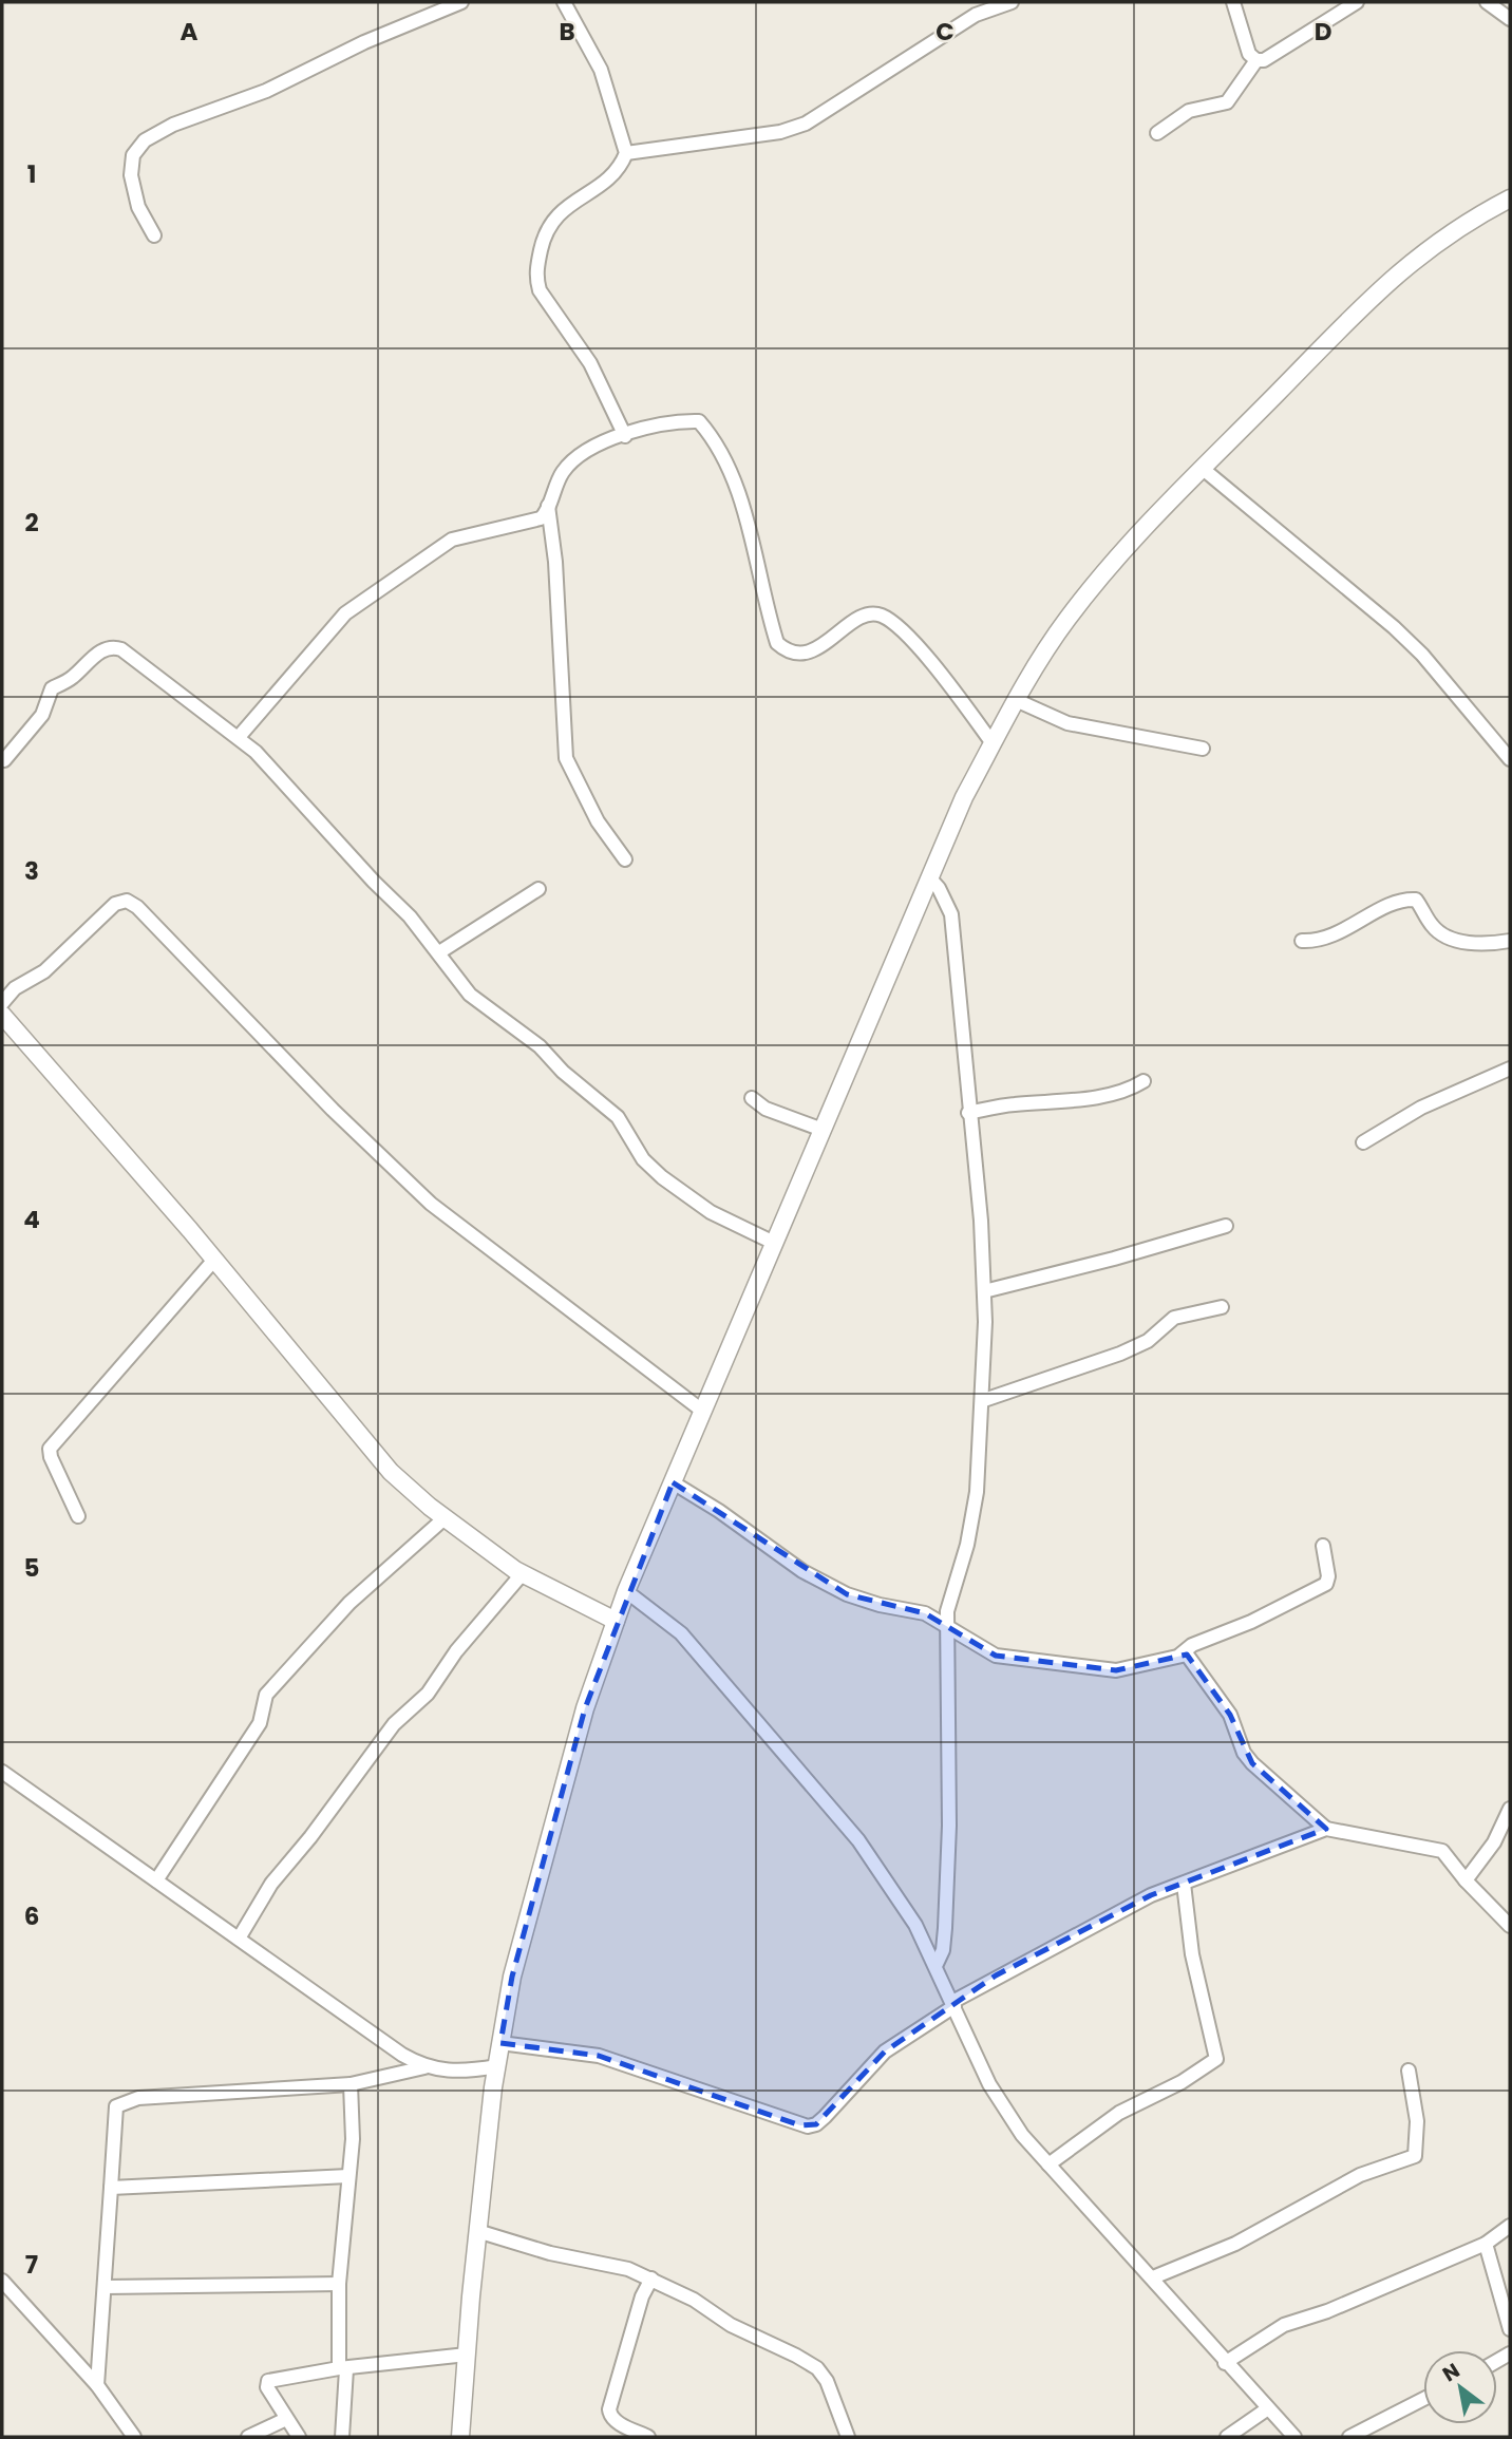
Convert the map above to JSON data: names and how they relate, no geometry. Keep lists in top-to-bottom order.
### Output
{
  "north": "top left",
  "grid": {
    "columns": [
      "A",
      "B",
      "C",
      "D"
    ],
    "rows": [
      "1",
      "2",
      "3",
      "4",
      "5",
      "6",
      "7"
    ]
  }
}
